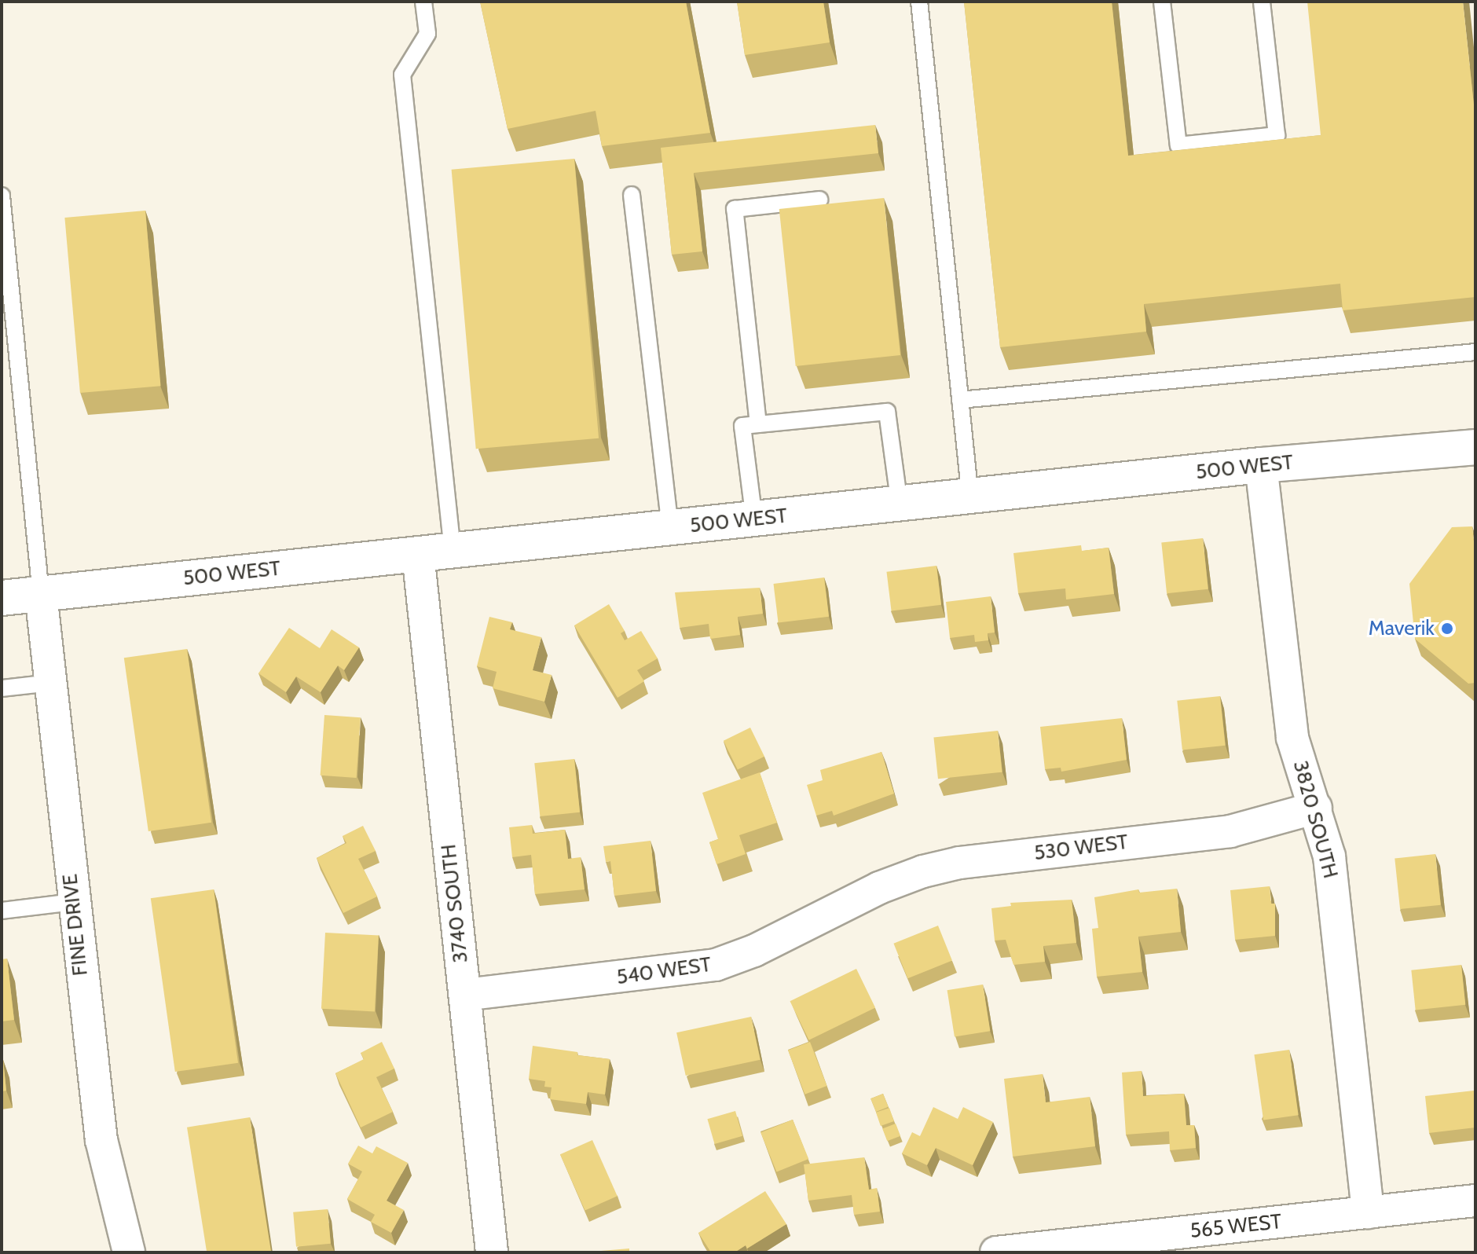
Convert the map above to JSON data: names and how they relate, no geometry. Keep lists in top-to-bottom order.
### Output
{
  "streets": {
    "main road": ["500 WEST"],
    "street": [
      "3820 SOUTH",
      "530 WEST",
      "3740 SOUTH",
      "FINE DRIVE",
      "540 WEST",
      "565 WEST"
    ]
  },
  "crossings": [
    ["500 WEST", "3820 SOUTH"],
    ["500 WEST", "3740 SOUTH"],
    ["500 WEST", "FINE DRIVE"],
    ["3820 SOUTH", "530 WEST"],
    ["3820 SOUTH", "565 WEST"],
    ["530 WEST", "540 WEST"],
    ["3740 SOUTH", "540 WEST"]
  ],
  "places": ["Maverik"]
}
